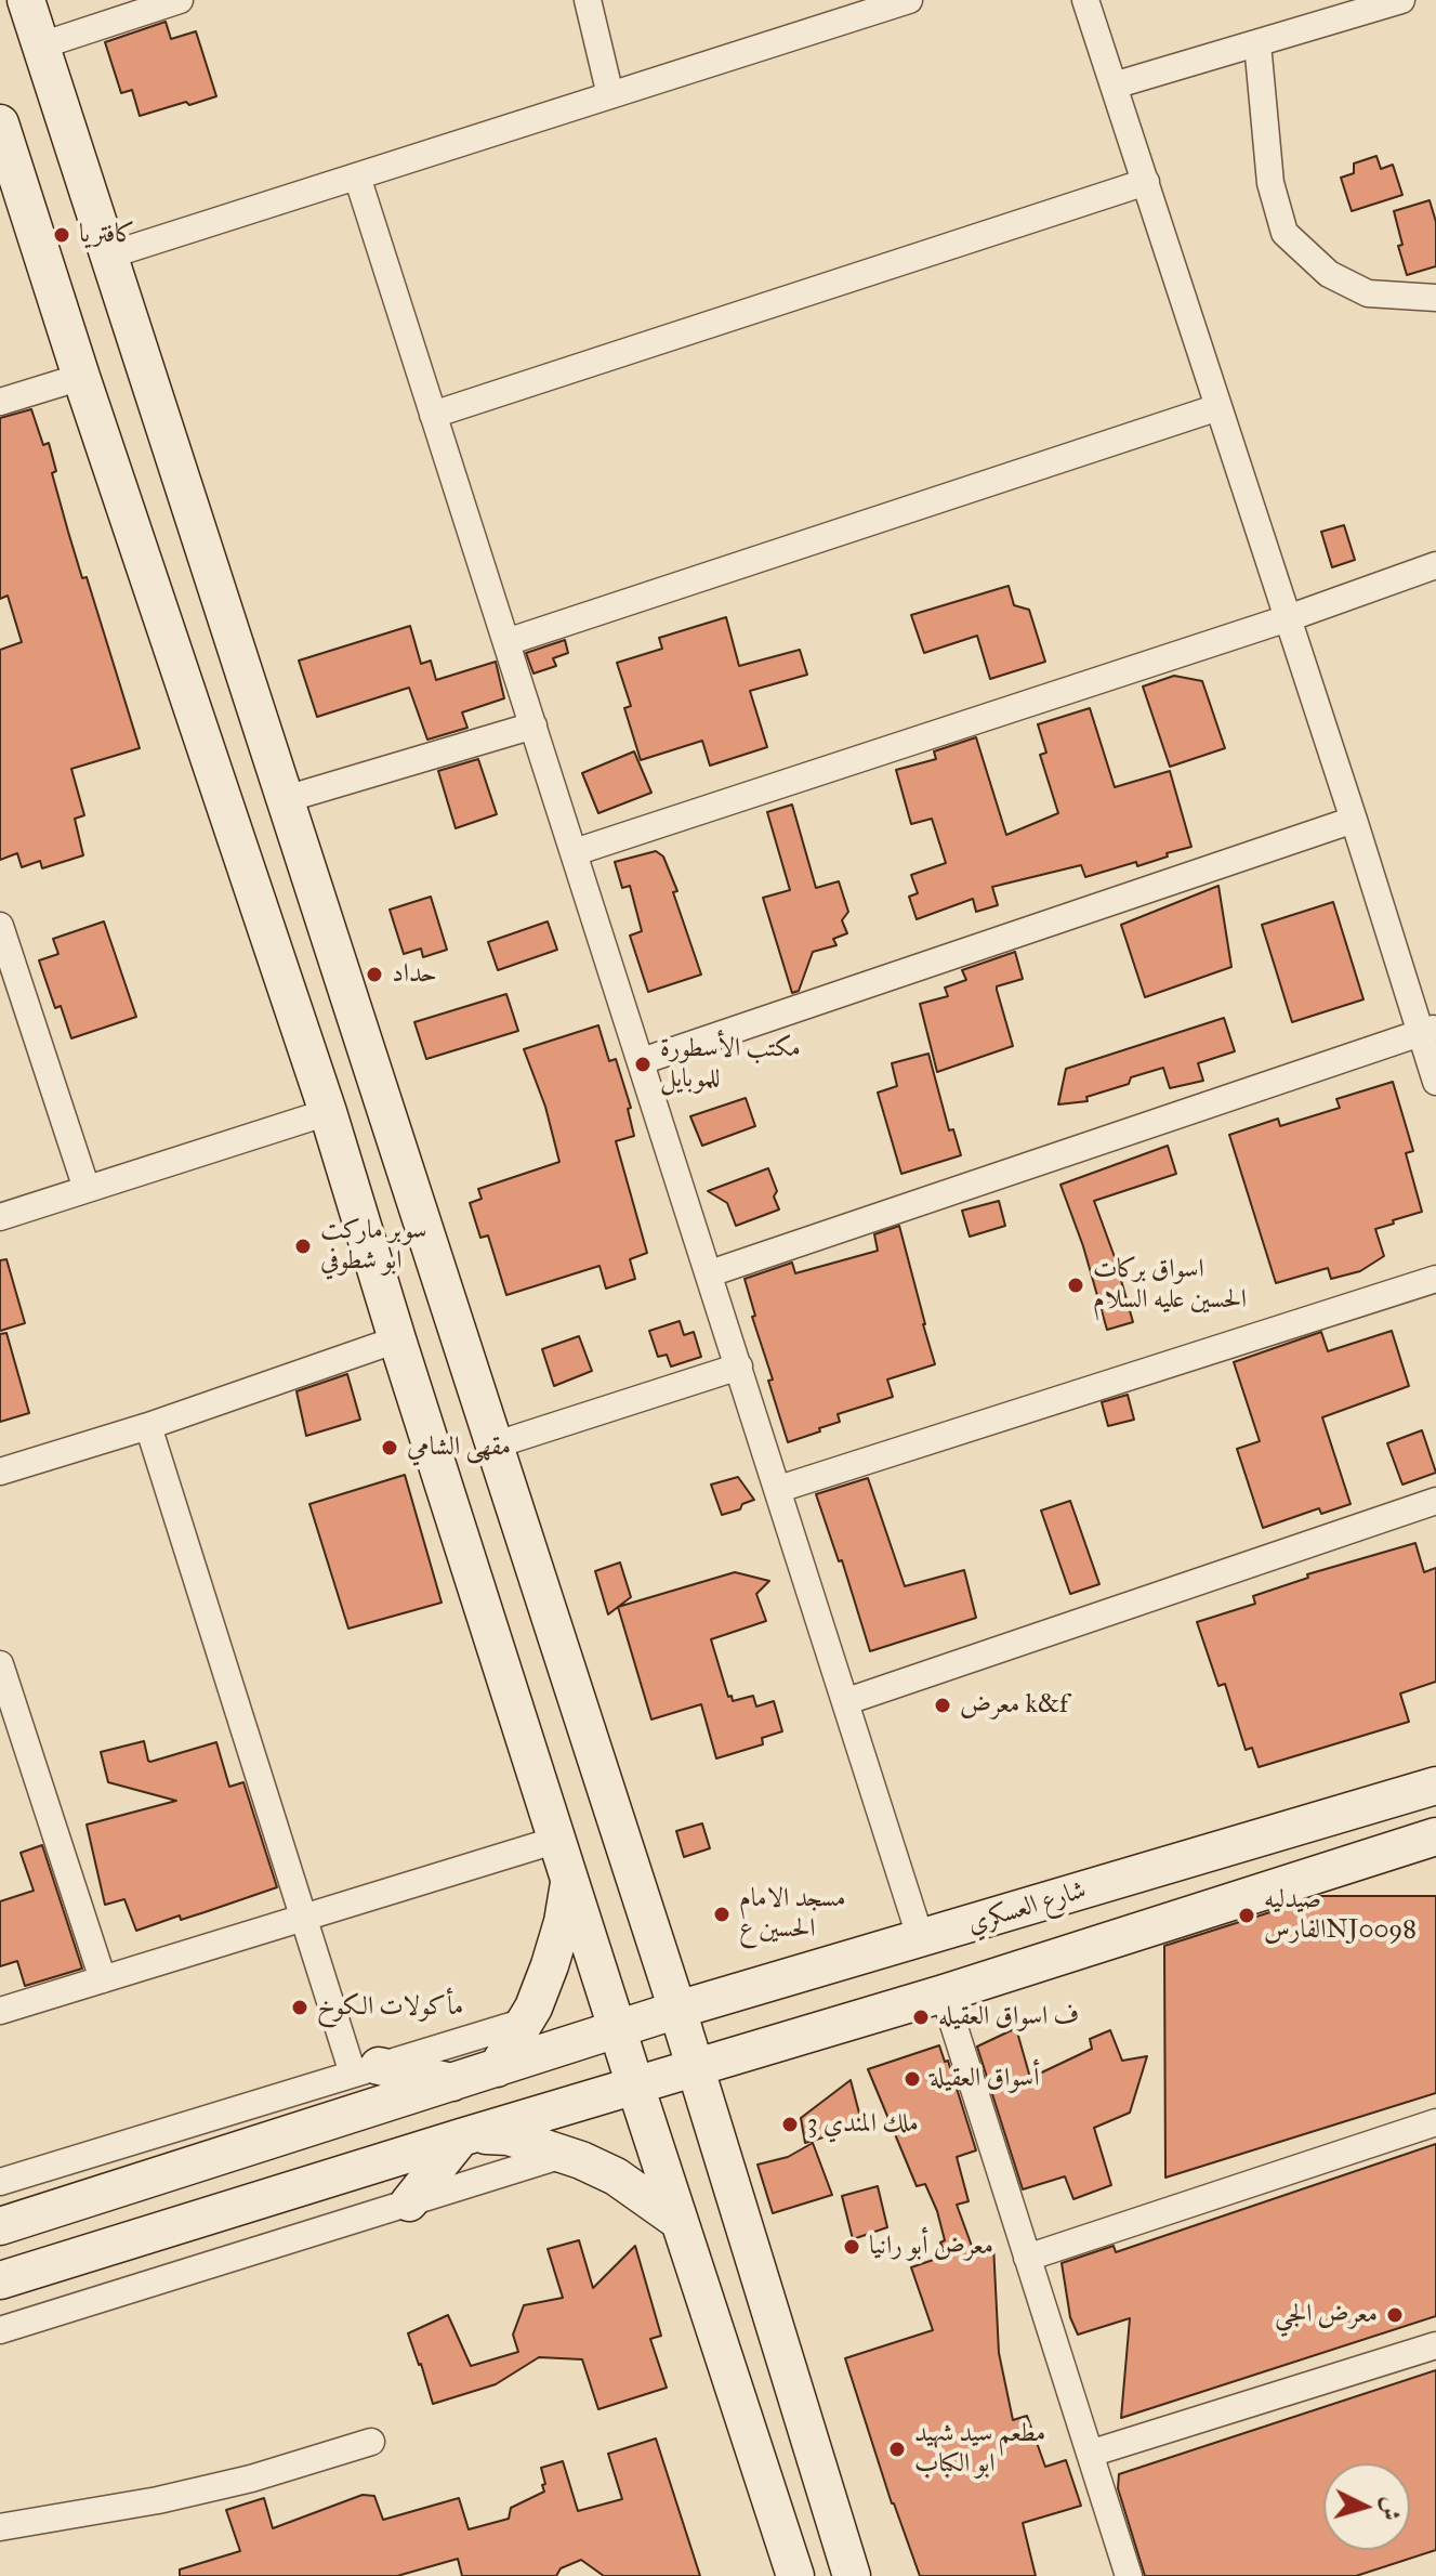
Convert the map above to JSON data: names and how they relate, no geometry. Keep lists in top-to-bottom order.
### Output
{
  "streets": {
    "main road": ["شارع العسكري"]
  },
  "places": [
    "كافتريا",
    "حداد",
    "مكتب الأسطورة للموبايل",
    "سوبر ماركت ابو شطوفي",
    "اسواق بركات الحسين عليه السلام",
    "مقهى الشامي",
    "معرض k&f",
    "مسجد الامام الحسين ع",
    "صيدليه الفارسNJ0098",
    "مأكولات الكوخ",
    "ف اسواق العقيله",
    "أسواق العقيلة",
    "ملك المندي 3",
    "معرض أبو رانيا",
    "معرض الجي",
    "مطعم سيد شهيد ابو الكباب"
  ],
  "north": "right"
}
